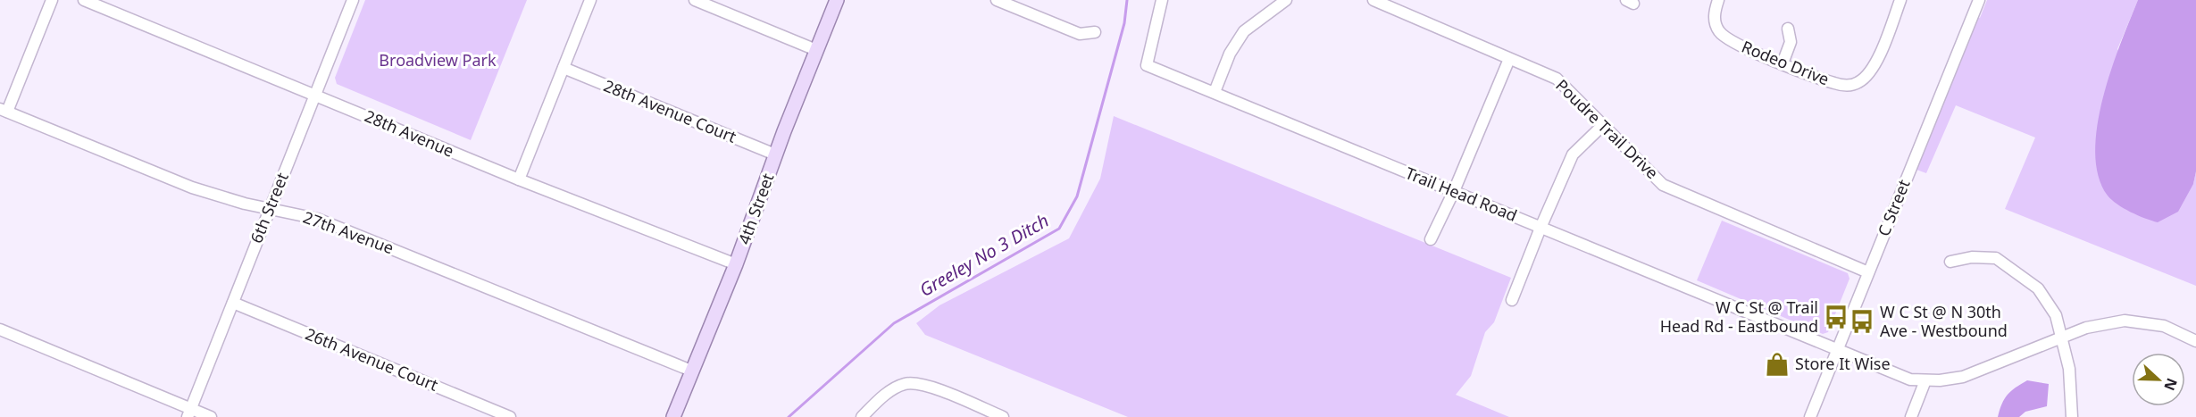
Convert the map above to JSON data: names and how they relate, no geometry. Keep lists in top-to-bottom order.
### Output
{
  "streets": {
    "main road": ["4th Street"],
    "street": [
      "Rodeo Drive",
      "28th Avenue Court",
      "Poudre Trail Drive",
      "28th Avenue",
      "Trail Head Road",
      "6th Street",
      "C Street",
      "27th Avenue",
      "26th Avenue Court"
    ]
  },
  "crossings": [
    ["28th Avenue Court", "4th Street"],
    ["Poudre Trail Drive", "C Street"],
    ["28th Avenue", "6th Street"],
    ["28th Avenue", "4th Street"],
    ["Trail Head Road", "C Street"],
    ["6th Street", "27th Avenue"],
    ["6th Street", "26th Avenue Court"],
    ["4th Street", "27th Avenue"]
  ],
  "water": ["Greeley No 3 Ditch"],
  "parks": ["Broadview Park"],
  "places": {
    "bus stop": ["W C St @ Trail Head Rd - Eastbound", "W C St @ N 30th Ave - Westbound"],
    "shop": ["Store It Wise"]
  },
  "north": "right"
}
